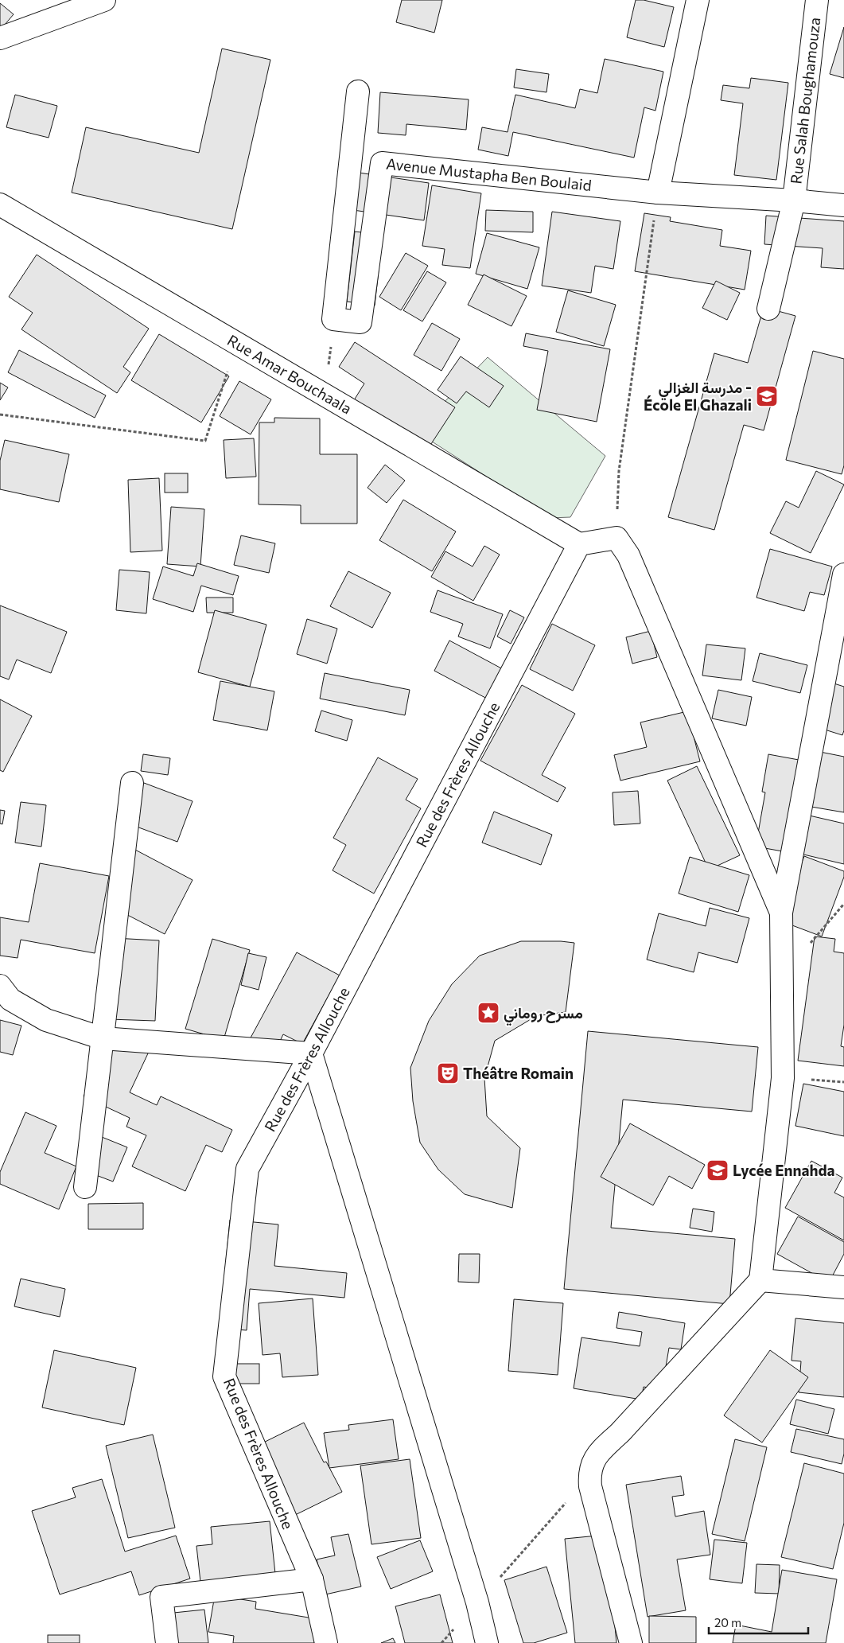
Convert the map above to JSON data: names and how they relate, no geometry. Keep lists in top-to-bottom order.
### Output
{
  "streets": {
    "street": [
      "Rue Salah Boughamouza",
      "Avenue Mustapha Ben Boulaid",
      "Rue Amar Bouchaala",
      "Rue des Frères Allouche"
    ]
  },
  "crossings": [
    ["Rue Salah Boughamouza", "Avenue Mustapha Ben Boulaid"],
    ["Rue Amar Bouchaala", "Rue des Frères Allouche"]
  ],
  "places": {
    "school or university": ["مدرسة الغزالي - École El Ghazali", "Lycée Ennahda"],
    "place": ["مسرح روماني"],
    "theatre": ["Théâtre Romain"]
  },
  "scale_bar": "20 m"
}
